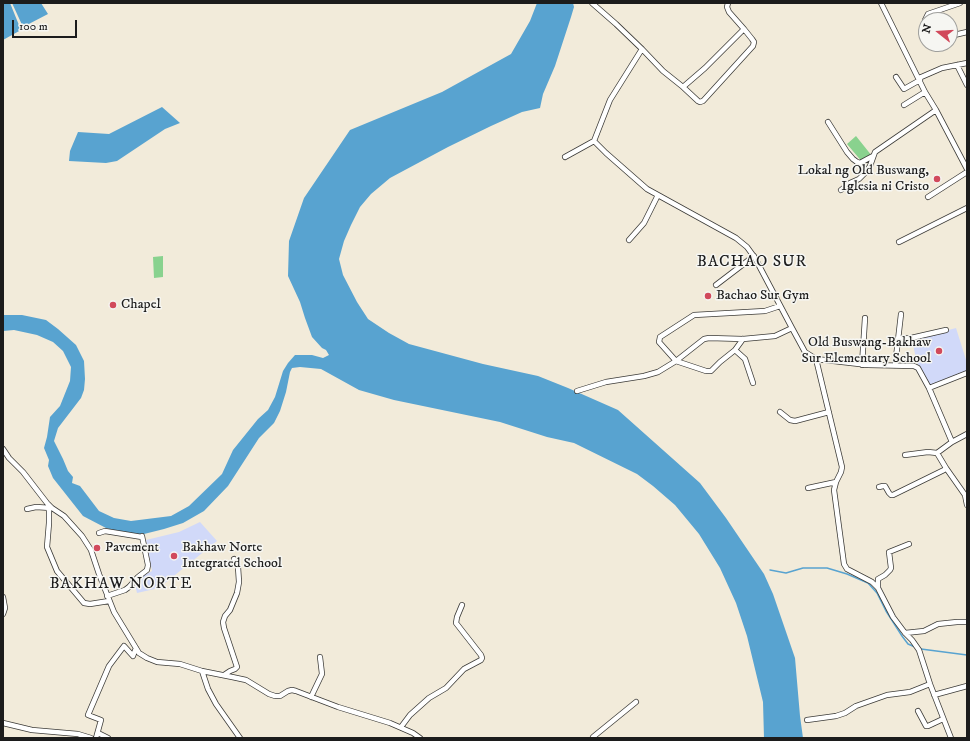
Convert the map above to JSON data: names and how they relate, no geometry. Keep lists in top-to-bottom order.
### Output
{
  "districts": ["BACHAO SUR", "BAKHAW NORTE"],
  "places": [
    "Lokal ng Old Buswang, Iglesia ni Cristo",
    "Bachao Sur Gym",
    "Chapel",
    "Old Buswang-Bakhaw Sur Elementary School",
    "Pavement",
    "Bakhaw Norte Integrated School"
  ],
  "scale_bar": "100 m",
  "north": "left"
}
